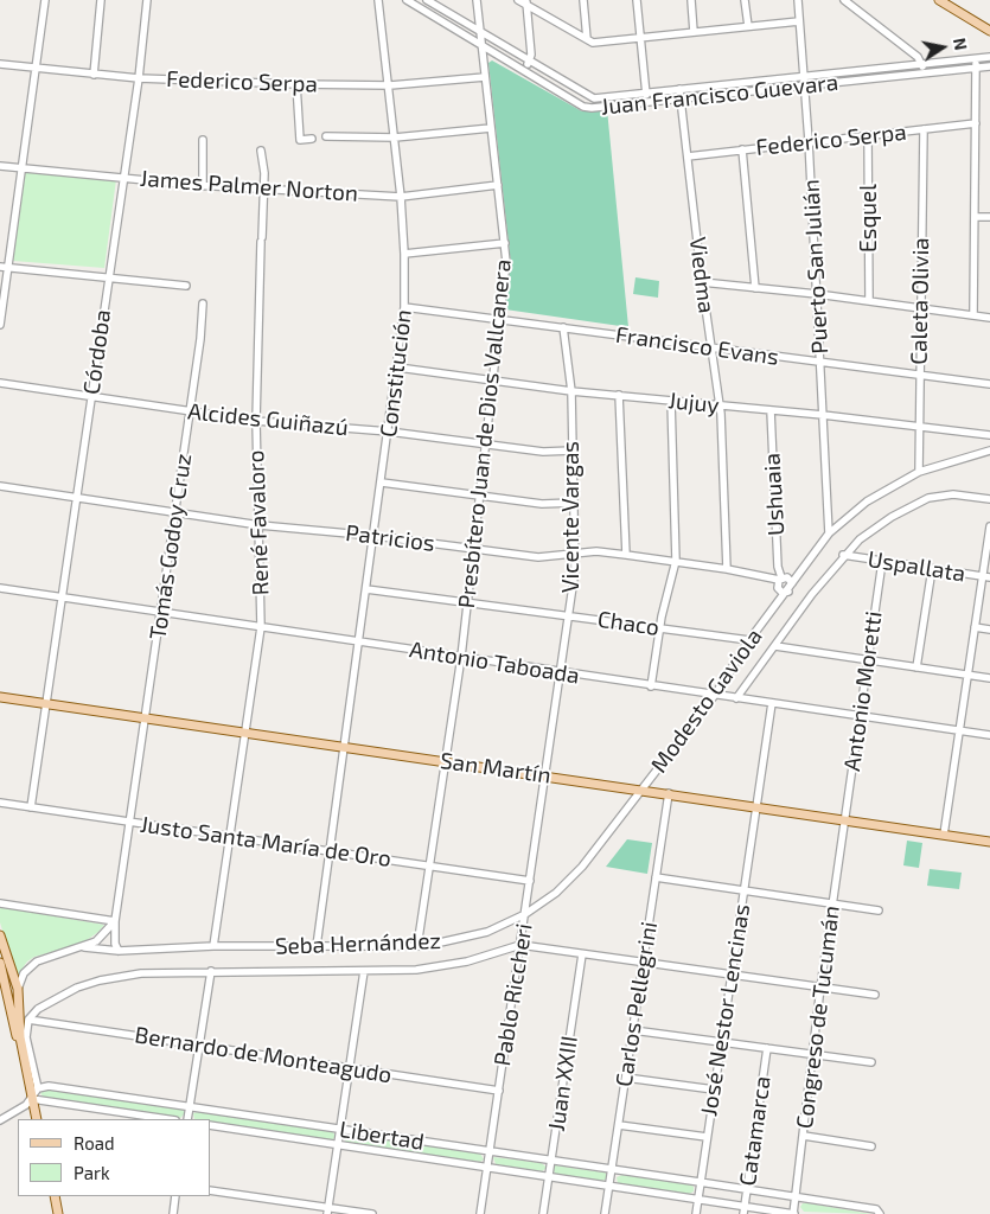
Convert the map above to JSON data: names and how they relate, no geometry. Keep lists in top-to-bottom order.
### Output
{
  "streets": {
    "main road": ["San Martín"],
    "street": [
      "Federico Serpa",
      "Juan Francisco Guevara",
      "James Palmer Norton",
      "Esquel",
      "Puerto San Julián",
      "Viedma",
      "Caleta Olivia",
      "Francisco Evans",
      "Córdoba",
      "Constitución",
      "Jujuy",
      "Alcides Guiñazú",
      "Presbítero Juan de Dios Vallcanera",
      "Ushuaia",
      "Vicente Vargas",
      "René Favaloro",
      "Patricios",
      "Tomás Godoy Cruz",
      "Uspallata",
      "Chaco",
      "Antonio Taboada",
      "Antonio Moretti",
      "Modesto Gaviola",
      "Justo Santa María de Oro",
      "Seba Hernández",
      "Pablo Riccheri",
      "Carlos Pellegrini",
      "José Nestor Lencinas",
      "Congreso de Tucumán",
      "Bernardo de Monteagudo",
      "Juan XXIII",
      "Catamarca",
      "Libertad"
    ]
  },
  "crossings": [
    ["Federico Serpa", "Esquel"],
    ["Federico Serpa", "Puerto San Julián"],
    ["Federico Serpa", "Viedma"],
    ["Federico Serpa", "Caleta Olivia"],
    ["Federico Serpa", "Córdoba"],
    ["Federico Serpa", "Constitución"],
    ["Federico Serpa", "Presbítero Juan de Dios Vallcanera"],
    ["Juan Francisco Guevara", "Puerto San Julián"],
    ["Juan Francisco Guevara", "Viedma"],
    ["Juan Francisco Guevara", "Presbítero Juan de Dios Vallcanera"],
    ["James Palmer Norton", "Córdoba"],
    ["James Palmer Norton", "Constitución"],
    ["James Palmer Norton", "Presbítero Juan de Dios Vallcanera"],
    ["James Palmer Norton", "René Favaloro"],
    ["Puerto San Julián", "Francisco Evans"],
    ["Puerto San Julián", "Jujuy"],
    ["Puerto San Julián", "Modesto Gaviola"],
    ["Viedma", "Francisco Evans"],
    ["Viedma", "Jujuy"],
    ["Viedma", "Patricios"],
    ["Caleta Olivia", "Francisco Evans"],
    ["Caleta Olivia", "Jujuy"],
    ["Caleta Olivia", "Modesto Gaviola"],
    ["Francisco Evans", "Constitución"],
    ["Francisco Evans", "Presbítero Juan de Dios Vallcanera"],
    ["Francisco Evans", "Vicente Vargas"],
    ["Córdoba", "Alcides Guiñazú"],
    ["Córdoba", "Patricios"],
    ["Córdoba", "Antonio Taboada"],
    ["Córdoba", "San Martín"],
    ["Córdoba", "Justo Santa María de Oro"],
    ["Constitución", "Jujuy"],
    ["Constitución", "Alcides Guiñazú"],
    ["Constitución", "Patricios"],
    ["Constitución", "Chaco"],
    ["Constitución", "Antonio Taboada"],
    ["Constitución", "San Martín"],
    ["Constitución", "Justo Santa María de Oro"],
    ["Constitución", "Seba Hernández"],
    ["Jujuy", "Presbítero Juan de Dios Vallcanera"],
    ["Jujuy", "Ushuaia"],
    ["Jujuy", "Vicente Vargas"],
    ["Alcides Guiñazú", "Presbítero Juan de Dios Vallcanera"],
    ["Alcides Guiñazú", "Vicente Vargas"],
    ["Alcides Guiñazú", "René Favaloro"],
    ["Alcides Guiñazú", "Tomás Godoy Cruz"],
    ["Presbítero Juan de Dios Vallcanera", "Patricios"],
    ["Presbítero Juan de Dios Vallcanera", "Chaco"],
    ["Presbítero Juan de Dios Vallcanera", "Antonio Taboada"],
    ["Presbítero Juan de Dios Vallcanera", "San Martín"],
    ["Presbítero Juan de Dios Vallcanera", "Justo Santa María de Oro"],
    ["Presbítero Juan de Dios Vallcanera", "Seba Hernández"],
    ["Ushuaia", "Patricios"],
    ["Ushuaia", "Modesto Gaviola"],
    ["Vicente Vargas", "Patricios"],
    ["Vicente Vargas", "Chaco"],
    ["Vicente Vargas", "Antonio Taboada"],
    ["Vicente Vargas", "San Martín"],
    ["Vicente Vargas", "Pablo Riccheri"],
    ["René Favaloro", "Patricios"],
    ["René Favaloro", "Antonio Taboada"],
    ["René Favaloro", "San Martín"],
    ["René Favaloro", "Justo Santa María de Oro"],
    ["René Favaloro", "Seba Hernández"],
    ["Patricios", "Tomás Godoy Cruz"],
    ["Patricios", "Modesto Gaviola"],
    ["Tomás Godoy Cruz", "Antonio Taboada"],
    ["Tomás Godoy Cruz", "San Martín"],
    ["Tomás Godoy Cruz", "Justo Santa María de Oro"],
    ["Tomás Godoy Cruz", "Seba Hernández"],
    ["Uspallata", "Antonio Moretti"],
    ["Chaco", "Modesto Gaviola"],
    ["Antonio Taboada", "Antonio Moretti"],
    ["Antonio Taboada", "Modesto Gaviola"],
    ["Antonio Taboada", "José Nestor Lencinas"],
    ["Antonio Moretti", "San Martín"],
    ["Antonio Moretti", "Congreso de Tucumán"],
    ["Modesto Gaviola", "San Martín"],
    ["Modesto Gaviola", "Seba Hernández"],
    ["San Martín", "Seba Hernández"],
    ["San Martín", "Pablo Riccheri"],
    ["San Martín", "Carlos Pellegrini"],
    ["San Martín", "José Nestor Lencinas"],
    ["San Martín", "Congreso de Tucumán"],
    ["Justo Santa María de Oro", "Pablo Riccheri"],
    ["Seba Hernández", "Pablo Riccheri"],
    ["Pablo Riccheri", "Bernardo de Monteagudo"],
    ["Pablo Riccheri", "Libertad"],
    ["Carlos Pellegrini", "Libertad"],
    ["José Nestor Lencinas", "Libertad"],
    ["Congreso de Tucumán", "Libertad"],
    ["Juan XXIII", "Libertad"],
    ["Catamarca", "Libertad"]
  ],
  "legend": ["Road", "Park"],
  "north": "right"
}
